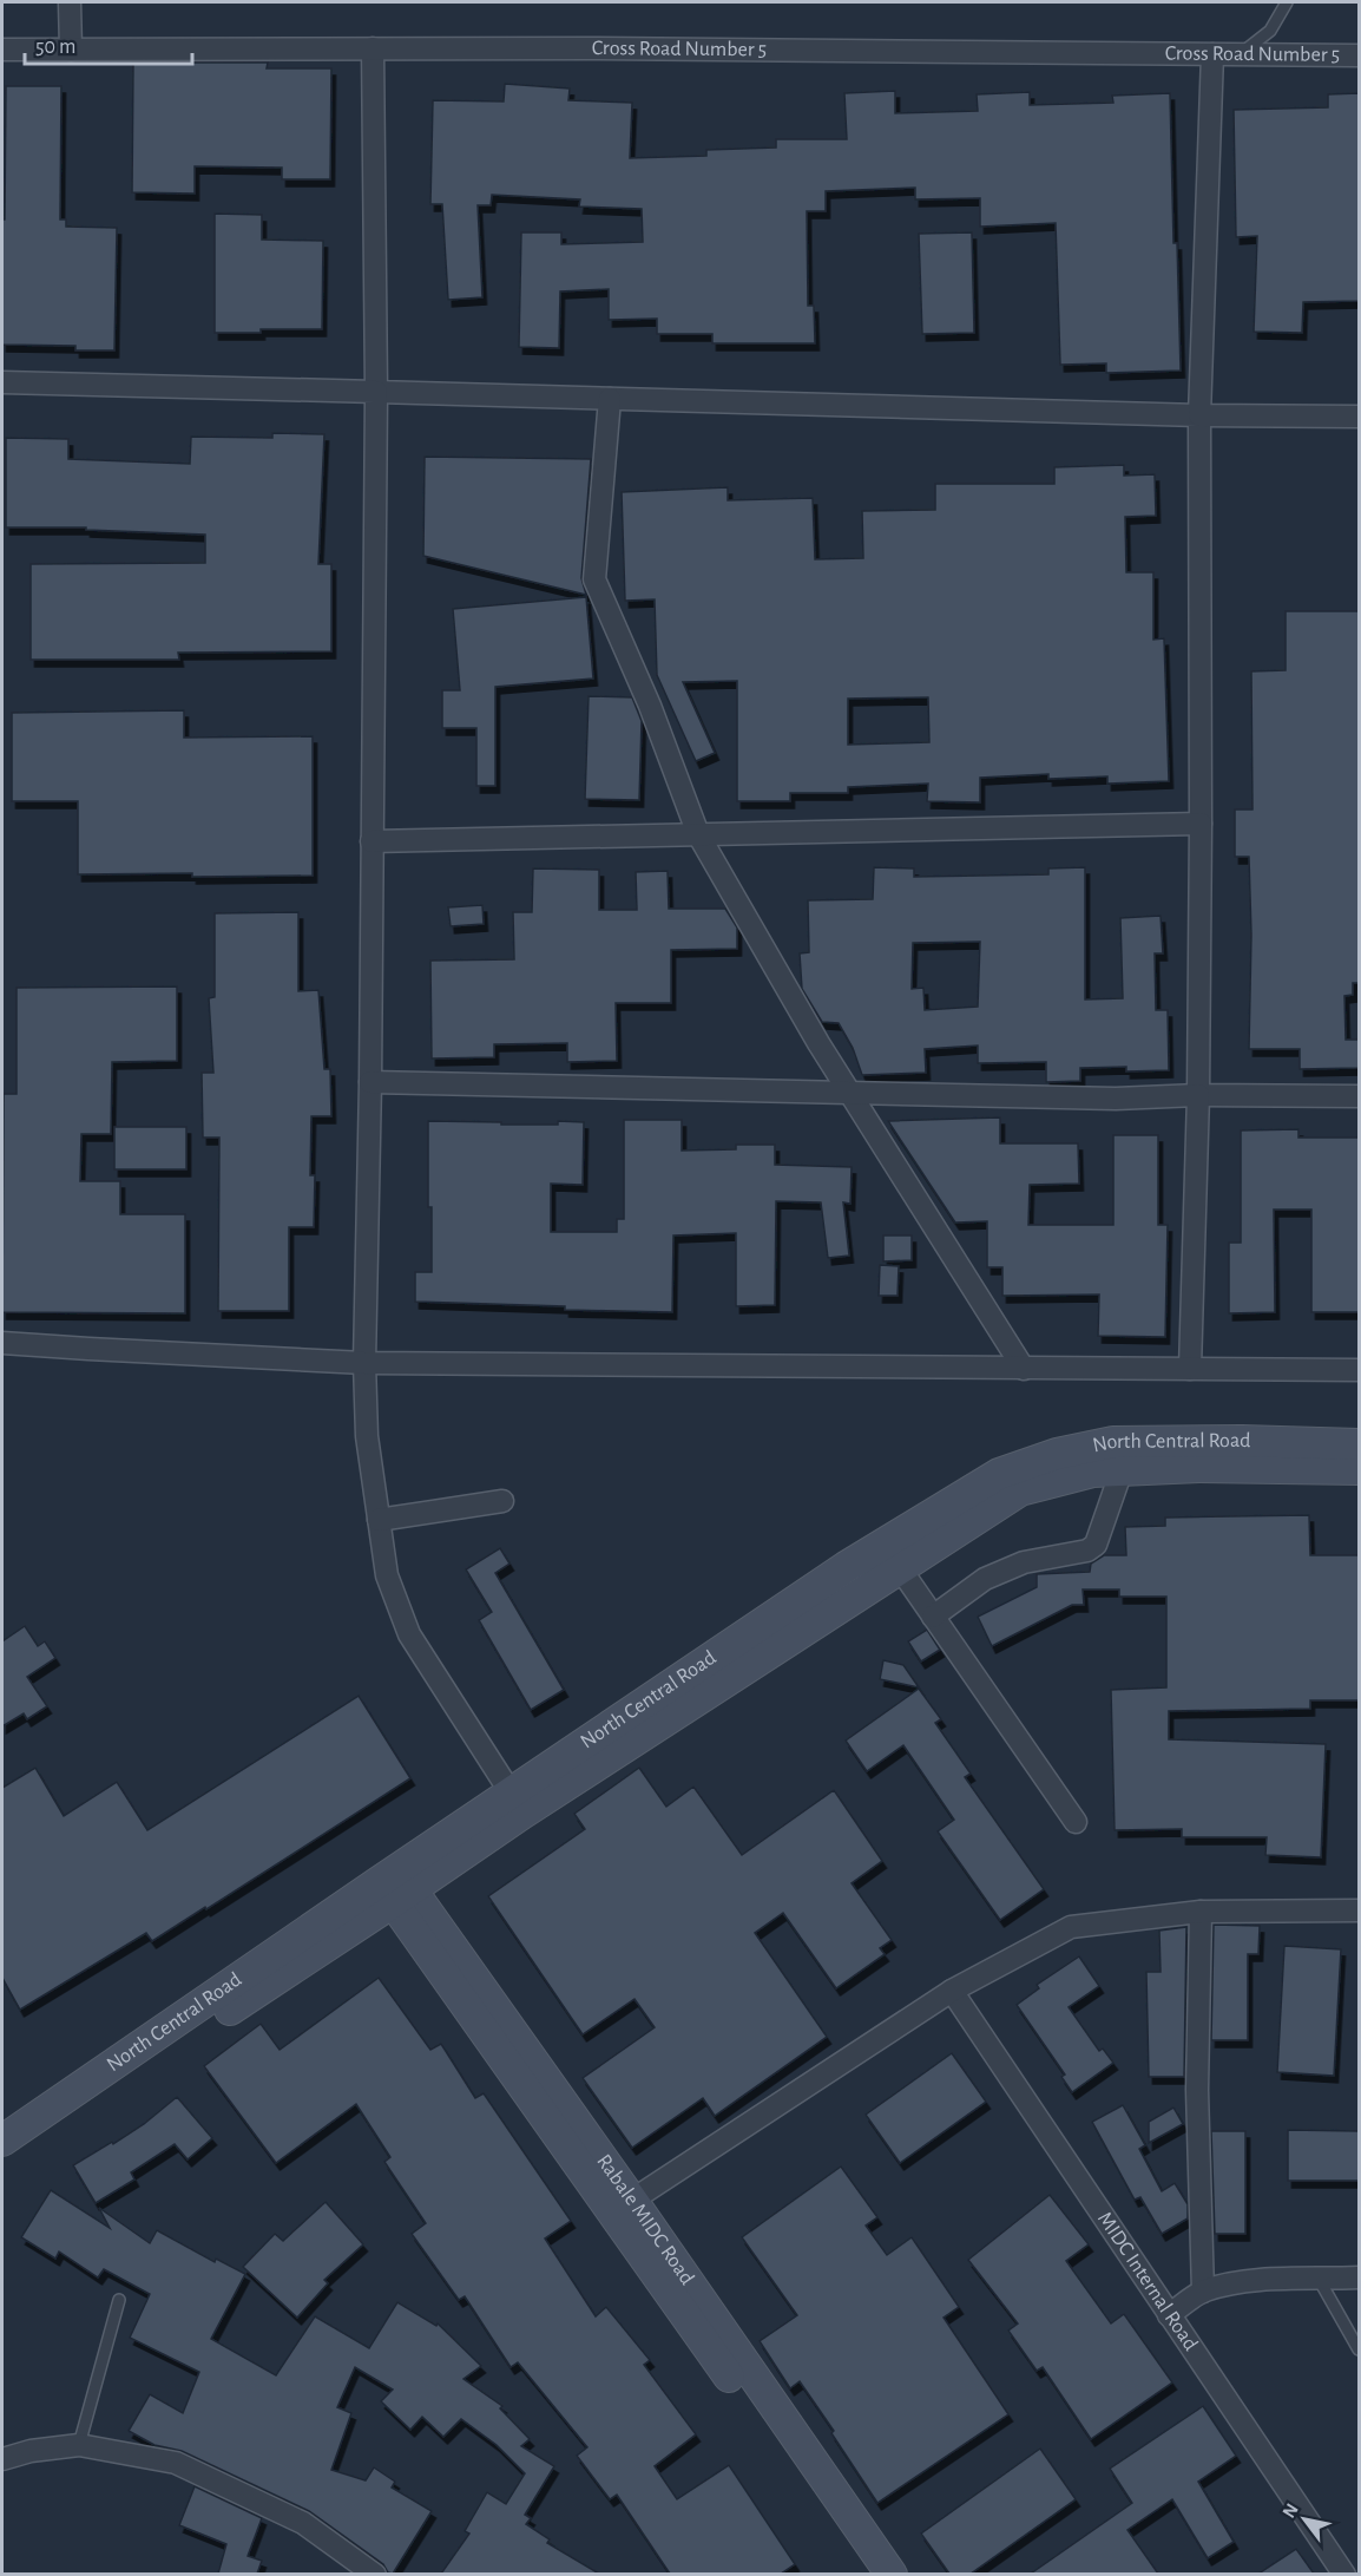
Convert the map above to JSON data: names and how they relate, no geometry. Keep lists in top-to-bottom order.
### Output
{
  "streets": {
    "main road": ["North Central Road", "Rabale MIDC Road"],
    "street": ["Cross Road Number 5", "MIDC Internal Road"]
  },
  "crossings": [
    ["North Central Road", "Rabale MIDC Road"]
  ],
  "scale_bar": "50 m",
  "north": "top left"
}
